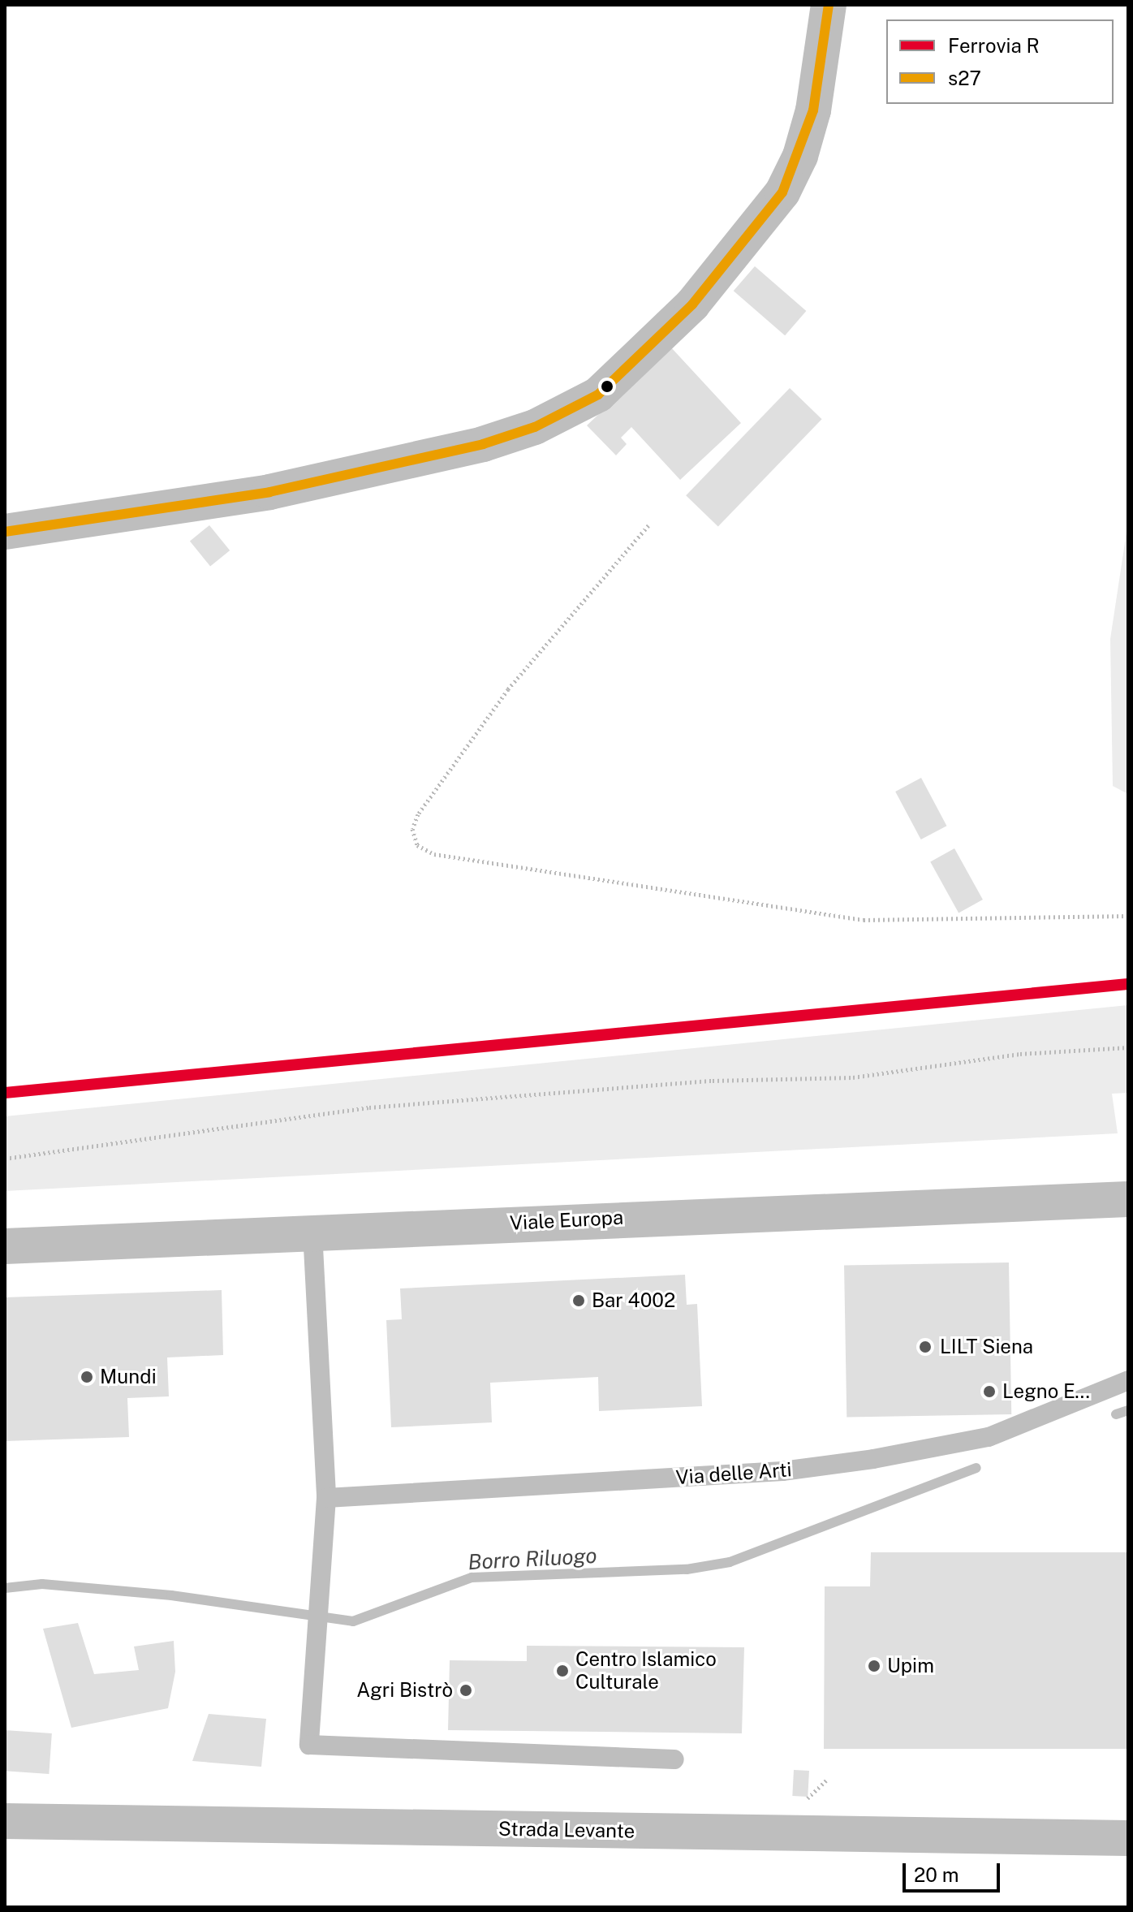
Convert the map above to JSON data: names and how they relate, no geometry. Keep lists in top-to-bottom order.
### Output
{
  "streets": {
    "street": ["Viale Europa", "Strada Levante"],
    "lane": ["Via delle Arti"]
  },
  "water": ["Borro Riluogo"],
  "places": [
    "Bar 4002",
    "LILT Siena",
    "Mundi",
    "Legno E...",
    "Upim",
    "Centro Islamico Culturale",
    "Agri Bistrò"
  ],
  "lines": ["transit line s27", "rail line R"],
  "legend": ["Ferrovia R", "s27"],
  "scale_bar": "20 m"
}
